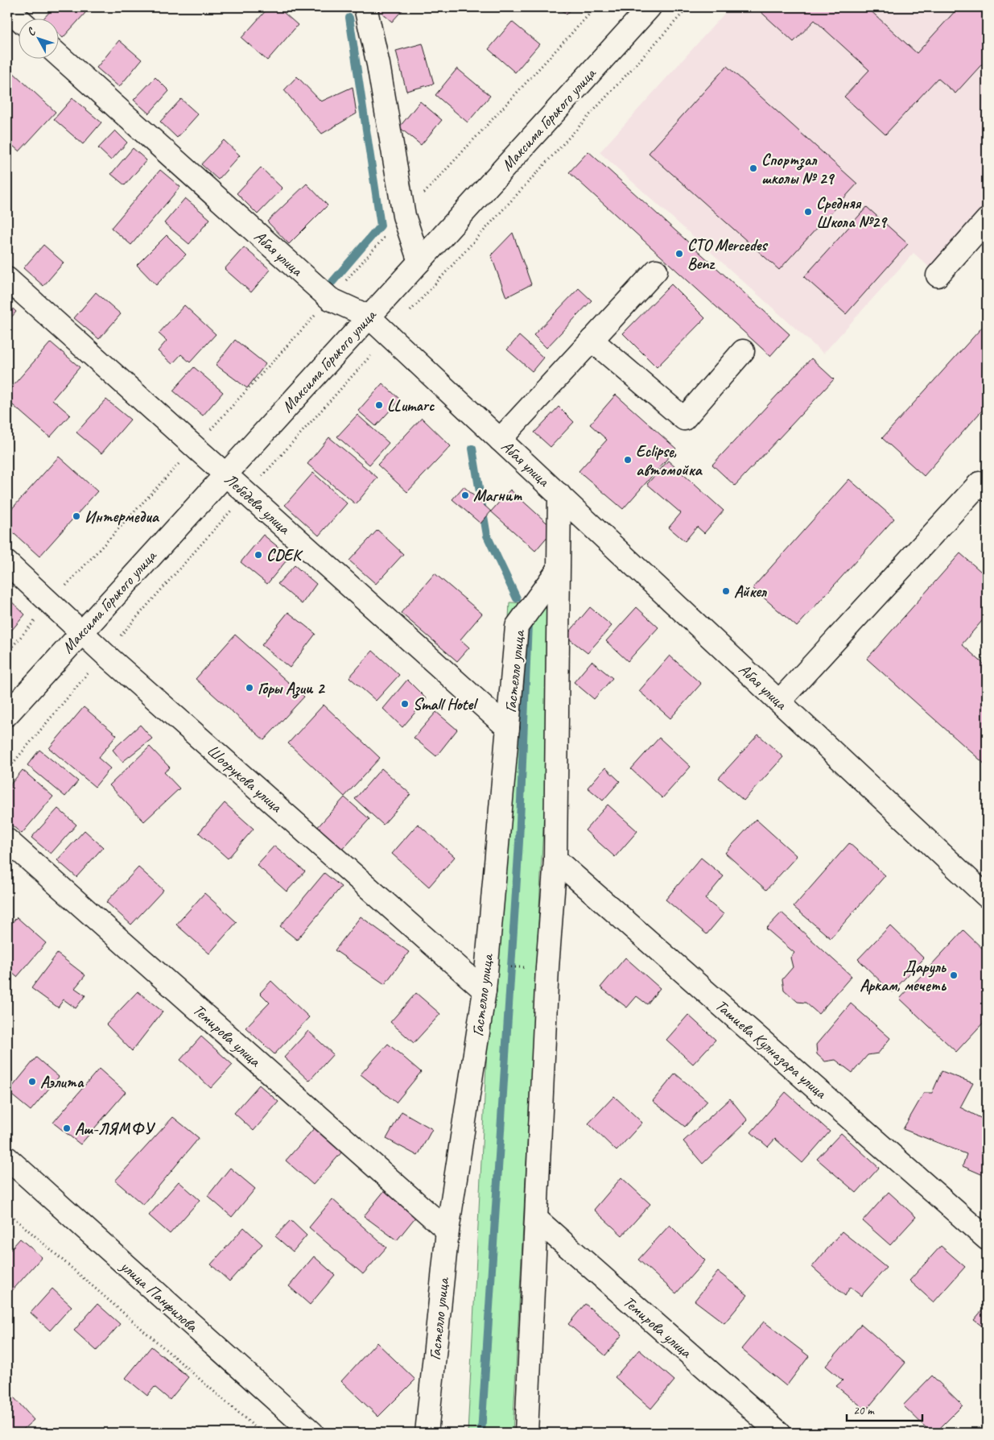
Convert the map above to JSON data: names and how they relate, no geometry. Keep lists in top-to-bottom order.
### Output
{
  "streets": {
    "street": [
      "Максима Горького улица",
      "Абая улица",
      "Лебедева улица",
      "Гастелло улица",
      "Шоорукова улица",
      "Темирова улица",
      "Ташиева Кулназара улица",
      "улица Панфилова"
    ]
  },
  "crossings": [
    ["Максима Горького улица", "Абая улица"],
    ["Максима Горького улица", "Лебедева улица"],
    ["Максима Горького улица", "Шоорукова улица"],
    ["Лебедева улица", "Гастелло улица"],
    ["Гастелло улица", "Шоорукова улица"],
    ["Гастелло улица", "Темирова улица"]
  ],
  "places": [
    "Спортзал школы № 29",
    "Средняя Школа №29",
    "СТО Mercedes Benz",
    "LLumarc",
    "Eclipse, автомойка",
    "Магнит",
    "Интермедиа",
    "CDEK",
    "Айкел",
    "Горы Азии 2",
    "Small Hotel",
    "Даруль Аркам, мечеть",
    "Аэлита",
    "Аш-ЛЯМФУ"
  ],
  "scale_bar": "20 m",
  "north": "top left"
}
